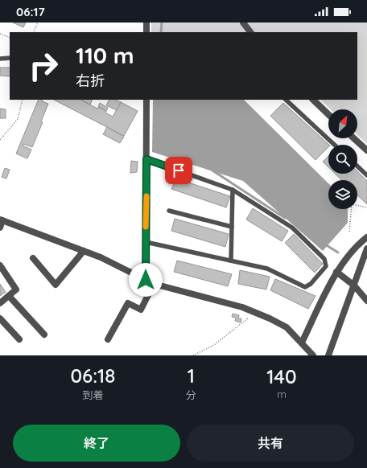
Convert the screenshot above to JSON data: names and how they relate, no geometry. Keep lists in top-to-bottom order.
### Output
{
  "north": "top right",
  "page": {
    "status": "06:17",
    "turn": ["110 m", "右折"],
    "eta": [
      "06:18",
      "到着",
      "1",
      "分",
      "140",
      "m"
    ],
    "buttons": ["終了", "共有"]
  }
}
